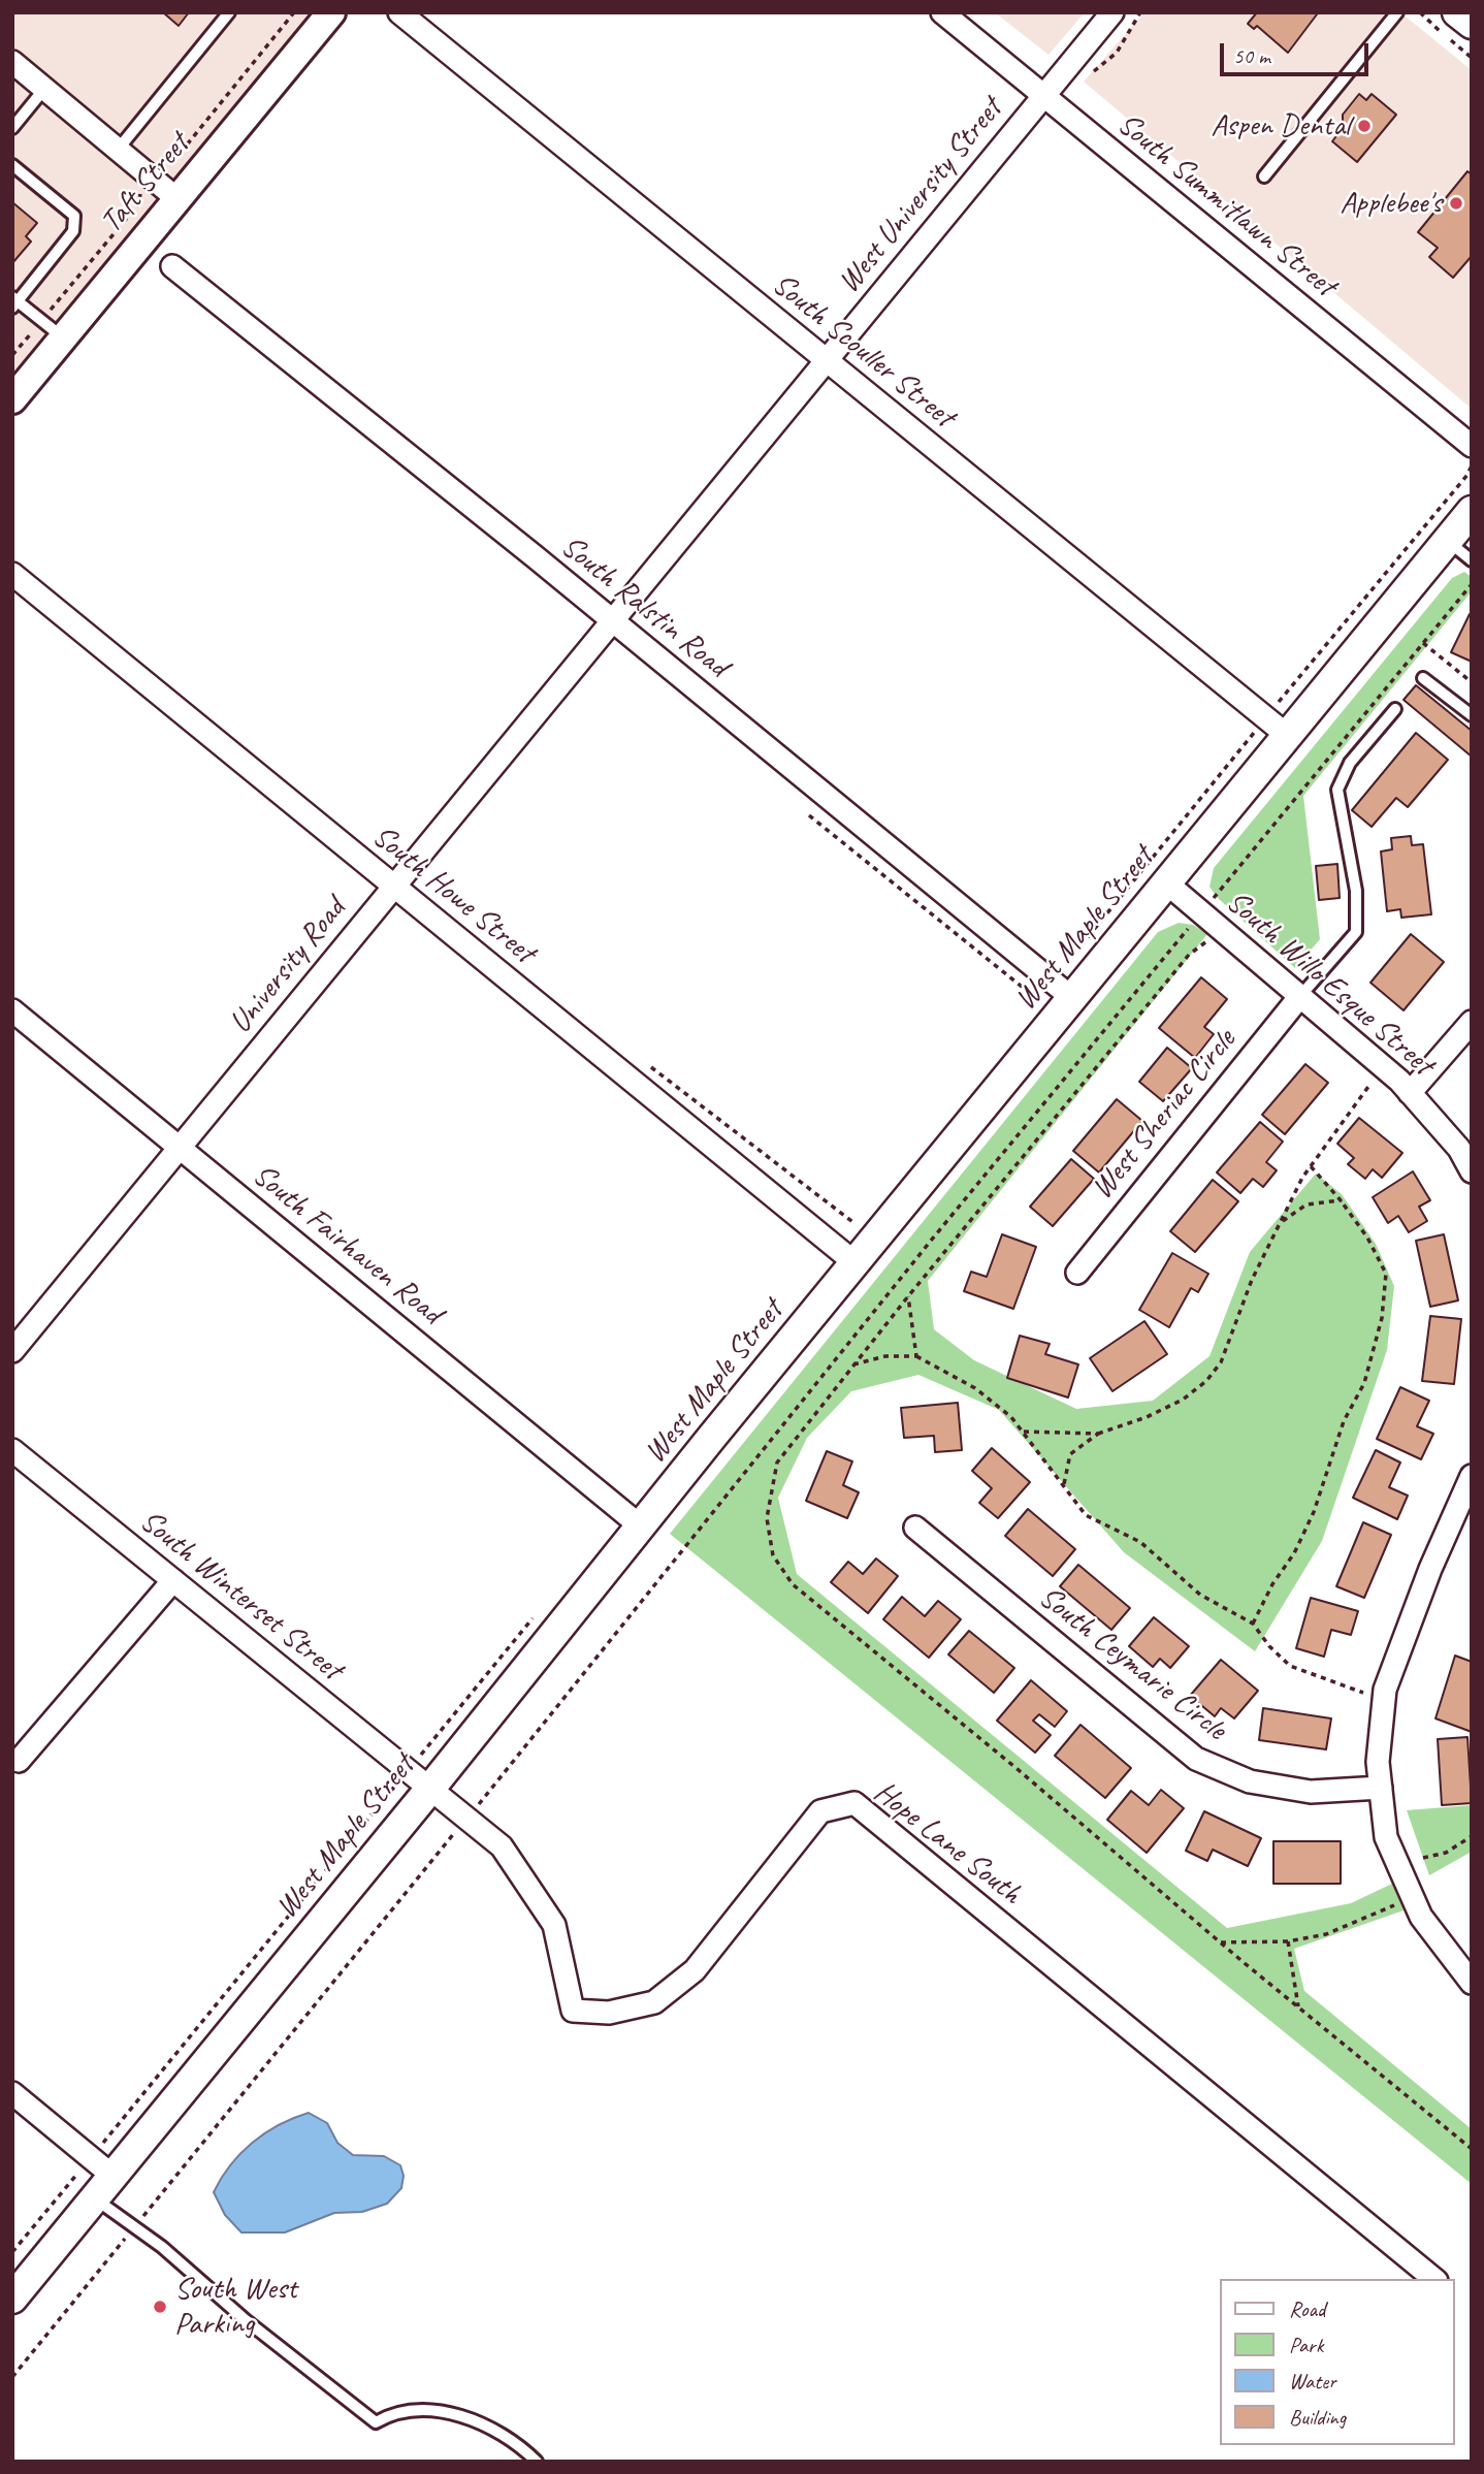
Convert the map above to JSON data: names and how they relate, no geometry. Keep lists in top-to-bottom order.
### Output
{
  "streets": {
    "main road": ["West Maple Street"],
    "street": [
      "Taft Street",
      "West University Street",
      "South Summitlawn Street",
      "South Scouller Street",
      "South Ralstin Road",
      "South Howe Street",
      "University Road",
      "South Willo Esque Street",
      "West Sheriac Circle",
      "South Fairhaven Road",
      "South Winterset Street",
      "South Ceymarie Circle",
      "Hope Lane South"
    ]
  },
  "crossings": [
    ["West University Street", "South Summitlawn Street"],
    ["West University Street", "South Scouller Street"],
    ["West University Street", "South Ralstin Road"],
    ["West University Street", "University Road"],
    ["South Scouller Street", "West Maple Street"],
    ["South Ralstin Road", "West Maple Street"],
    ["South Ralstin Road", "University Road"],
    ["South Howe Street", "West Maple Street"],
    ["South Howe Street", "University Road"],
    ["West Maple Street", "South Willo Esque Street"],
    ["West Maple Street", "South Fairhaven Road"],
    ["West Maple Street", "South Winterset Street"],
    ["West Maple Street", "Hope Lane South"],
    ["University Road", "South Fairhaven Road"],
    ["South Willo Esque Street", "West Sheriac Circle"],
    ["South Winterset Street", "Hope Lane South"]
  ],
  "places": ["Aspen Dental", "Applebee's", "South West Parking"],
  "legend": [
    "Road",
    "Park",
    "Water",
    "Building"
  ],
  "scale_bar": "50 m"
}
